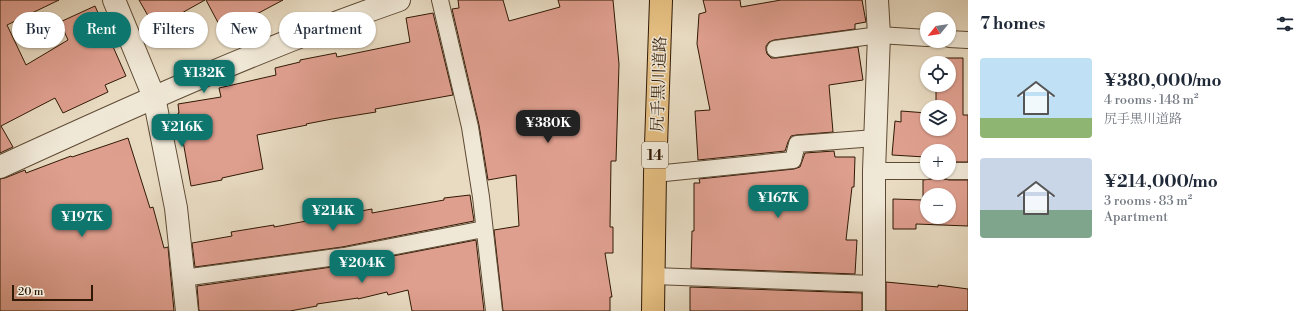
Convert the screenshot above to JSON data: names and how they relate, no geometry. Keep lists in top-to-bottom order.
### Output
{
  "streets": {
    "main road": ["尻手黒川道路", "14"]
  },
  "scale_bar": "20 m",
  "north": "bottom left",
  "page": {
    "heading": "7 homes",
    "map_buttons": ["+", "−"],
    "chip": [
      "Buy",
      "Rent",
      "Filters",
      "New",
      "Apartment"
    ],
    "list": [
      {
        "name": "¥380,000/mo",
        "note": "4 rooms · 148 m² · 尻手黒川道路"
      },
      {
        "name": "¥214,000/mo",
        "note": "3 rooms · 83 m² · Apartment"
      }
    ],
    "price": [
      "¥132K",
      "¥380K",
      "¥216K",
      "¥167K",
      "¥214K",
      "¥197K",
      "¥204K"
    ],
    "scale": "20 m"
  }
}
